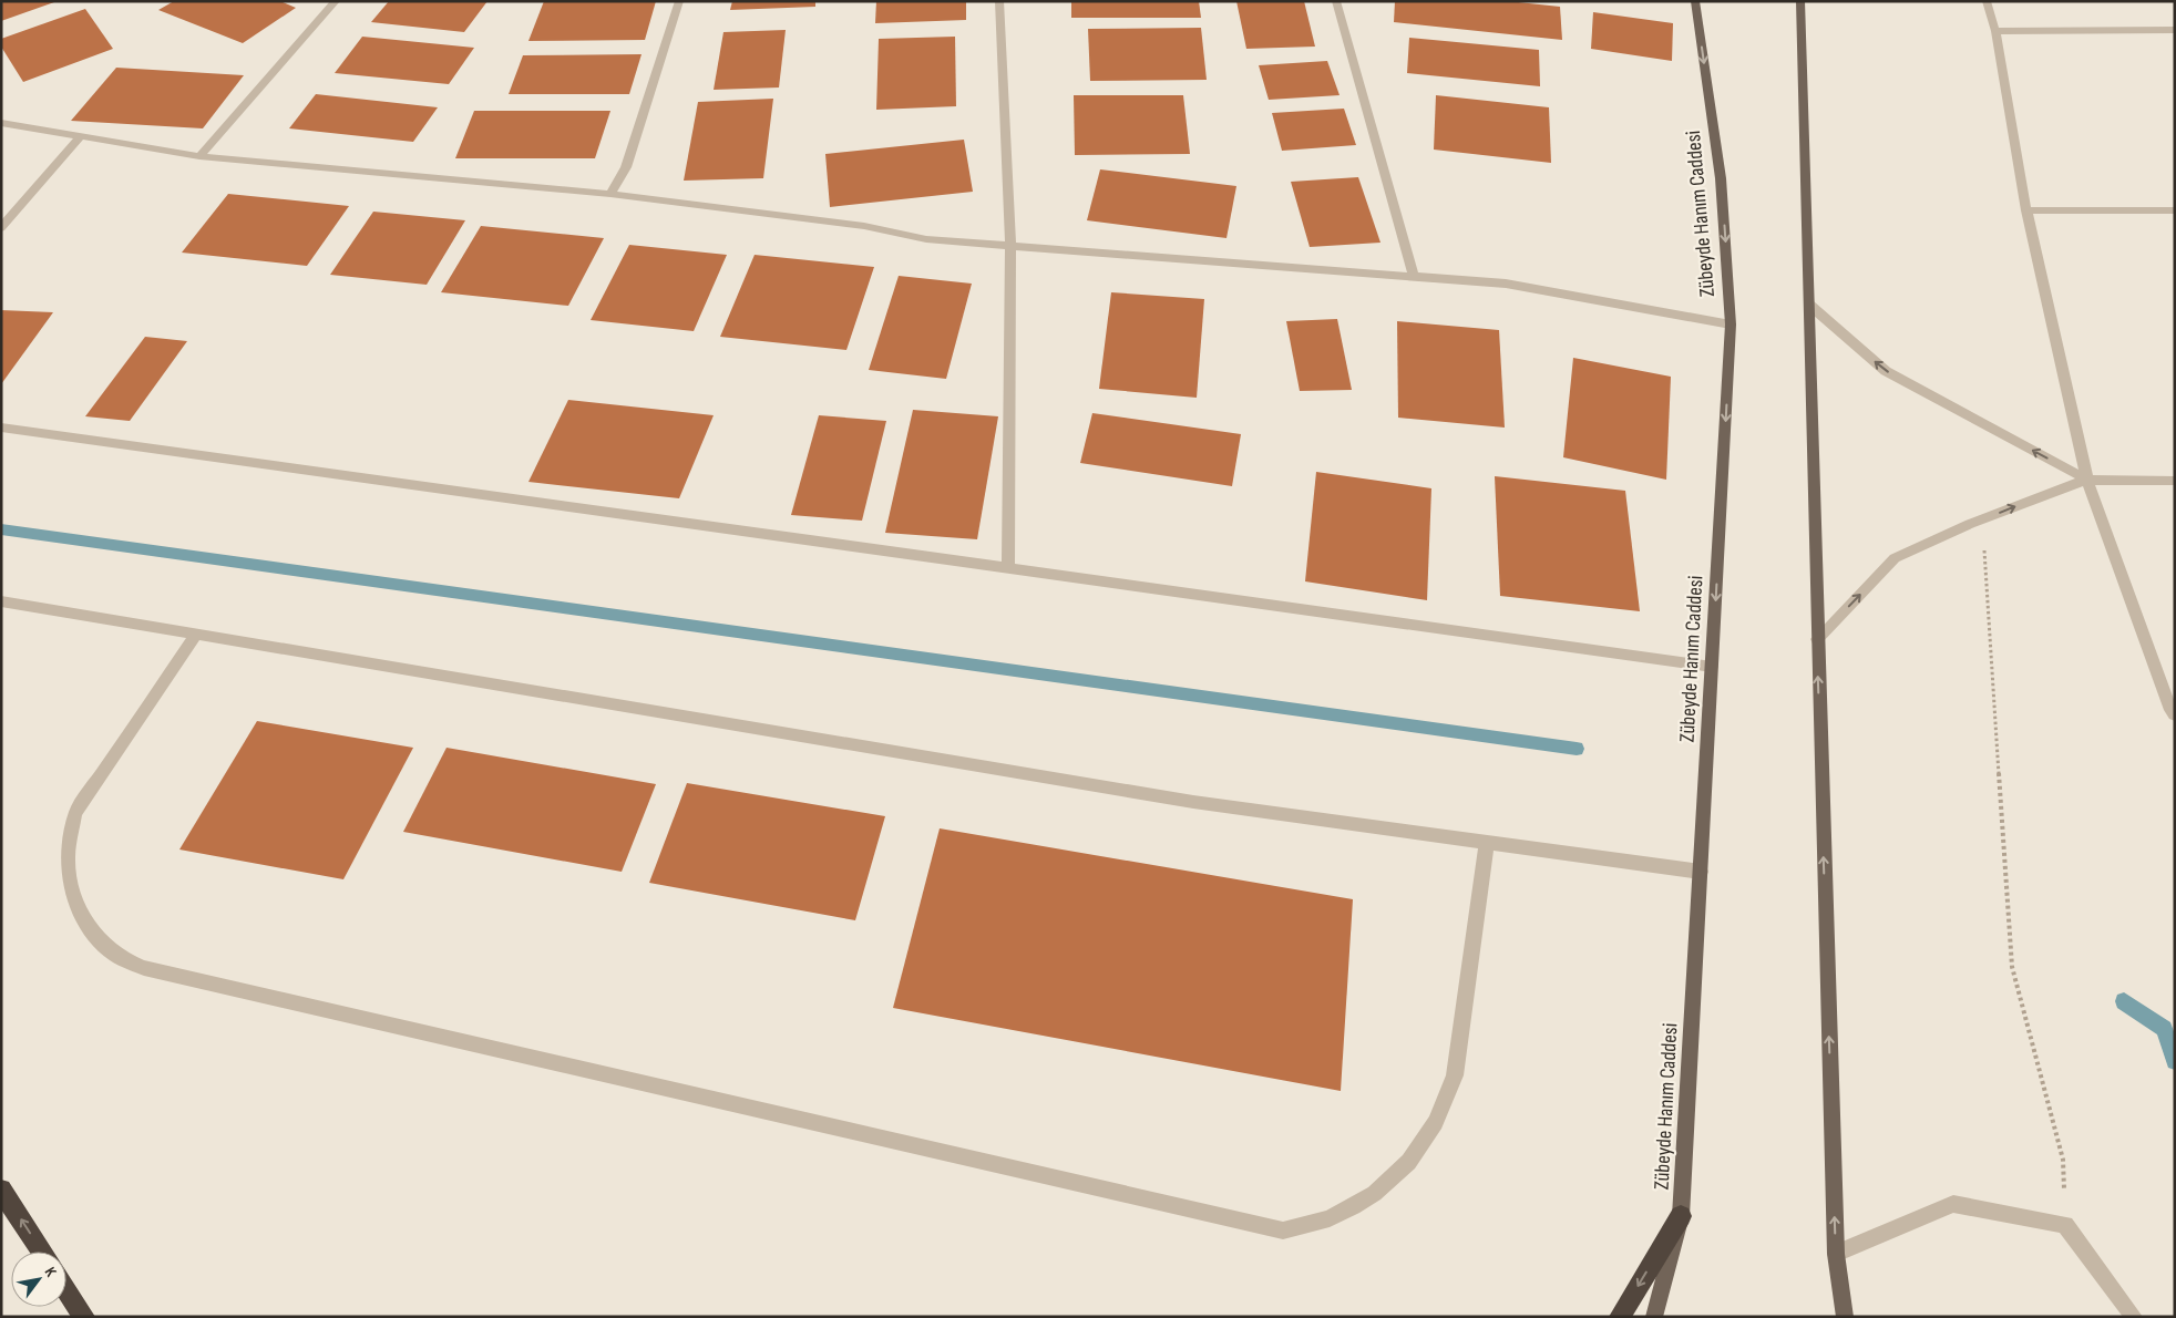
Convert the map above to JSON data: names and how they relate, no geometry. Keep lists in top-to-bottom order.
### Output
{
  "streets": {
    "main road": ["Zübeyde Hanım Caddesi"]
  },
  "north": "top right"
}
